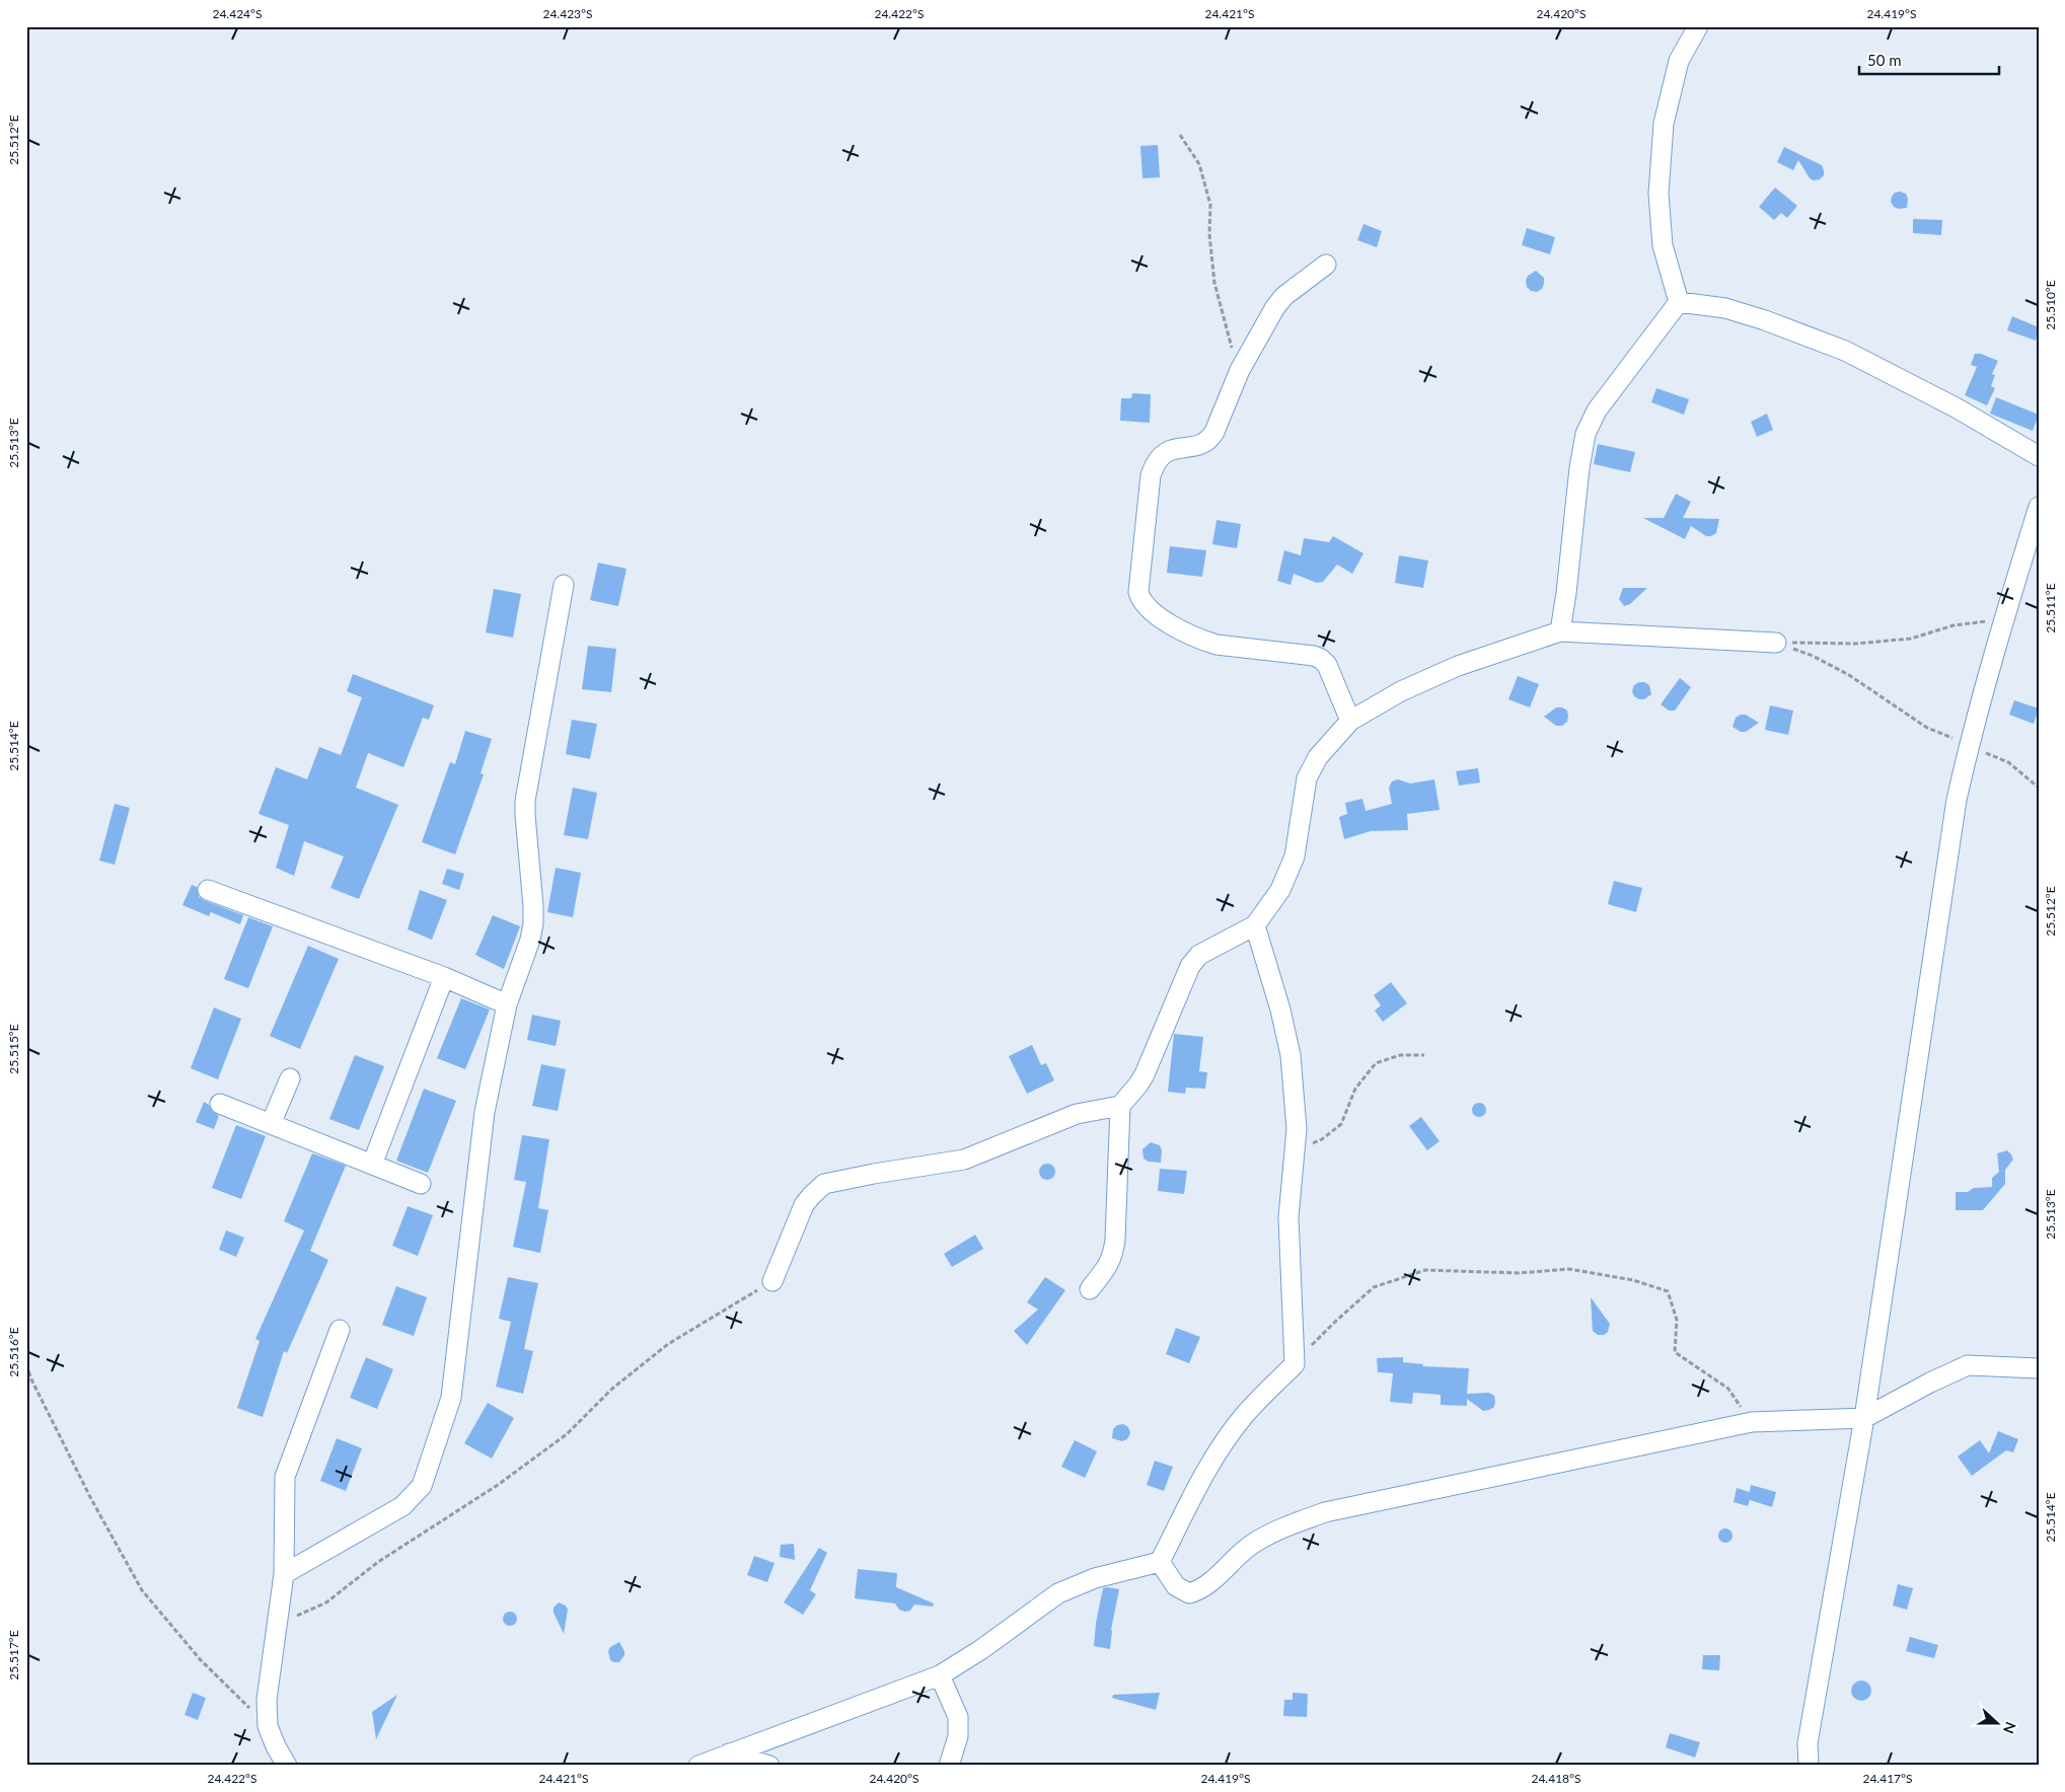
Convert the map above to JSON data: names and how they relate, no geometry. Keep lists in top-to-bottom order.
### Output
{
  "scale_bar": "50 m",
  "north": "right",
  "coordinates": [
    "24.424°S",
    "24.423°S",
    "24.422°S",
    "24.421°S",
    "24.420°S",
    "24.419°S",
    "25.512°E",
    "25.510°E",
    "25.513°E",
    "25.511°E",
    "25.514°E",
    "25.515°E",
    "25.516°E",
    "25.517°E",
    "24.418°S",
    "24.417°S"
  ]
}
